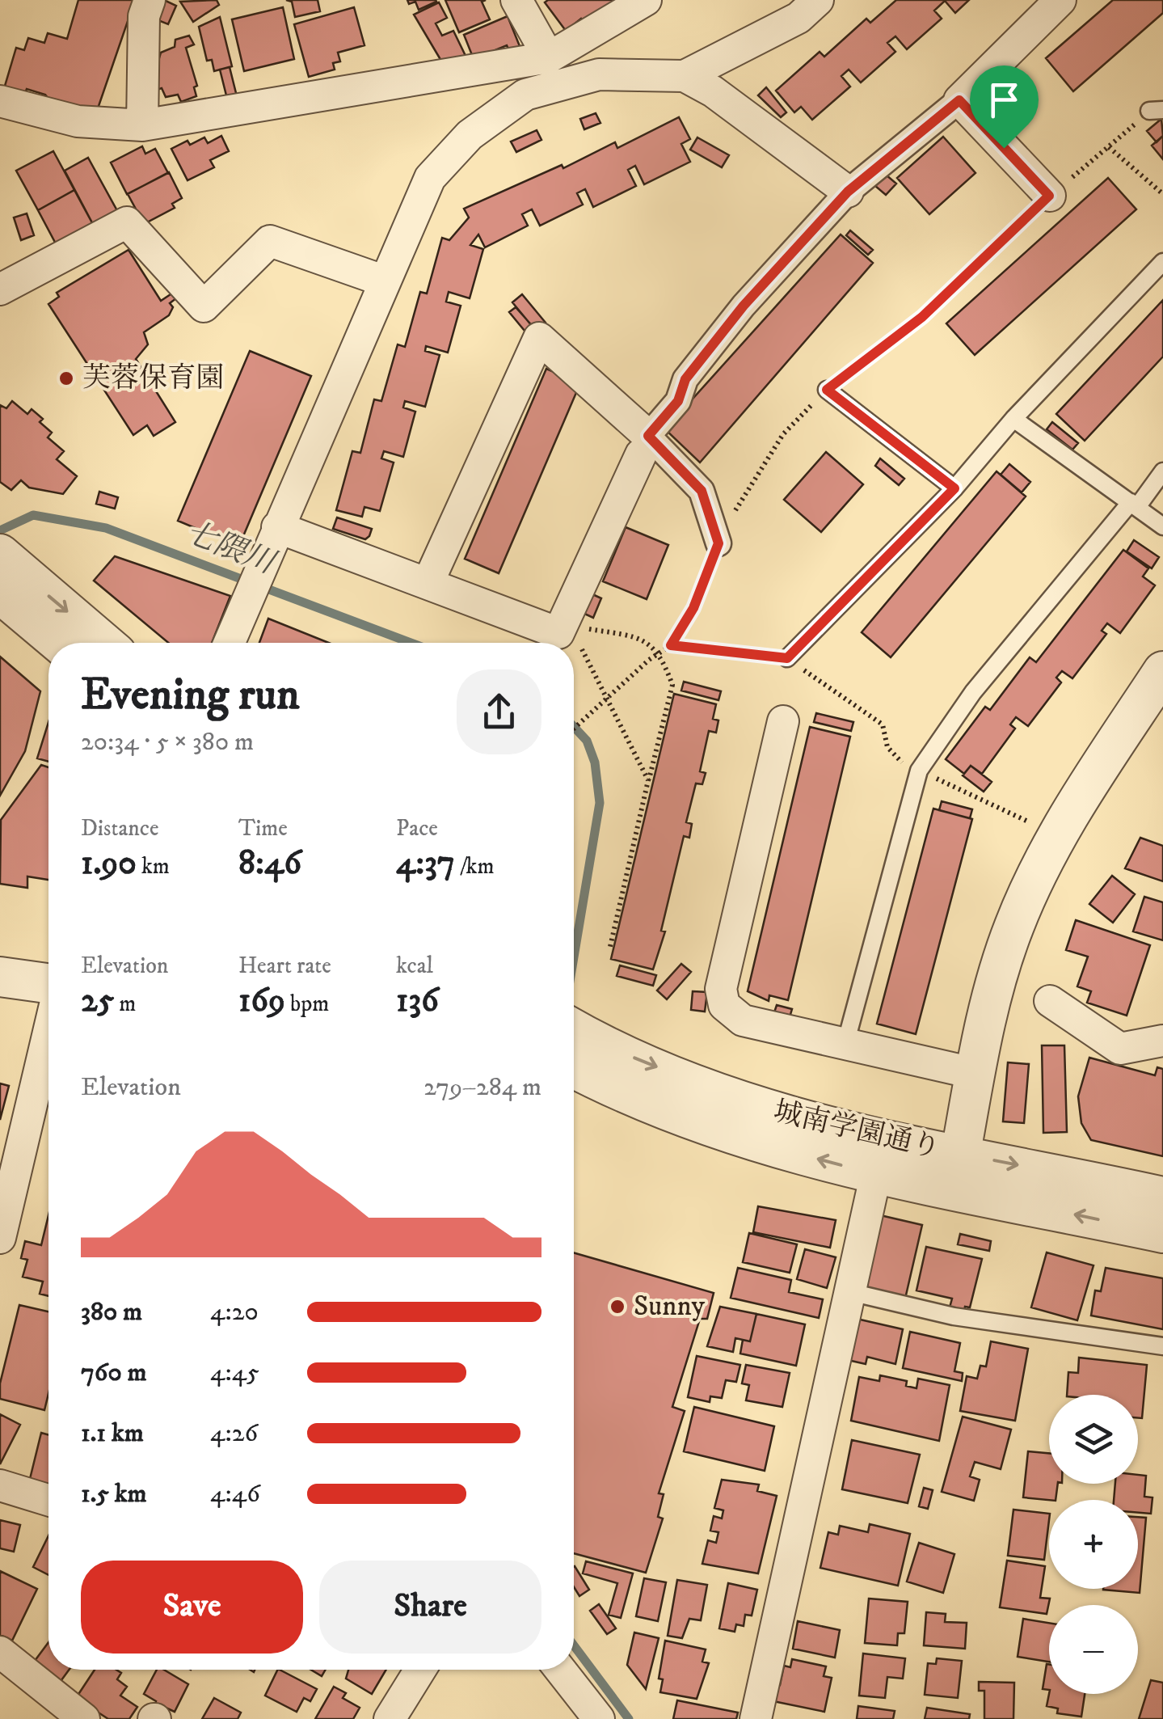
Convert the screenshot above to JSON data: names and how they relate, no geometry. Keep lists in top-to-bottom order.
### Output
{
  "streets": {
    "street": ["城南学園通り"]
  },
  "water": ["七隈川"],
  "places": ["芙蓉保育園", "Sunny"],
  "page": {
    "heading": ["Evening run", "20:34 · 5 × 380 m"],
    "stats": [
      ["Distance", "1.90 km"],
      ["Time", "8:46"],
      ["Pace", "4:37 /km"],
      ["Elevation", "25 m"],
      ["Heart rate", "169 bpm"],
      ["kcal", "136"]
    ],
    "chart": ["Elevation", "279–284 m"],
    "list": [
      {
        "name": "380 m",
        "note": "4:20"
      },
      {
        "name": "760 m",
        "note": "4:45"
      },
      {
        "name": "1.1 km",
        "note": "4:26"
      },
      {
        "name": "1.5 km",
        "note": "4:46"
      }
    ],
    "map_buttons": ["+", "−"],
    "buttons": ["Save", "Share"]
  }
}
